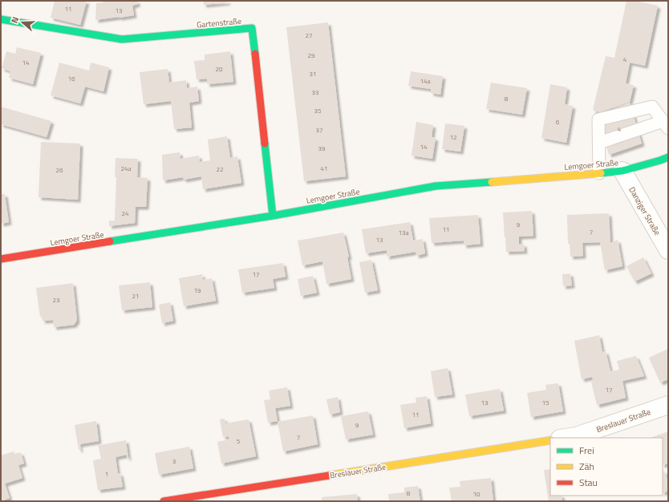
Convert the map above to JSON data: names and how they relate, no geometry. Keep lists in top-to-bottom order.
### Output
{
  "streets": {
    "street": [
      "Gartenstraße",
      "Lemgoer Straße",
      "Danziger Straße",
      "Breslauer Straße"
    ]
  },
  "crossings": [
    ["Gartenstraße", "Lemgoer Straße"],
    ["Lemgoer Straße", "Danziger Straße"]
  ],
  "house_numbers": [
    "11",
    "13",
    "27",
    "29",
    "4",
    "14",
    "20",
    "31",
    "16",
    "14a",
    "33",
    "8",
    "35",
    "6",
    "4",
    "37",
    "12",
    "14",
    "39",
    "24a",
    "41",
    "22",
    "26",
    "24",
    "9",
    "11",
    "7",
    "13a",
    "13",
    "17",
    "19",
    "21",
    "23",
    "17",
    "13",
    "15",
    "11",
    "9",
    "7",
    "5",
    "3",
    "1",
    "8",
    "10"
  ],
  "legend": ["Frei", "Zäh", "Stau"],
  "north": "left"
}
